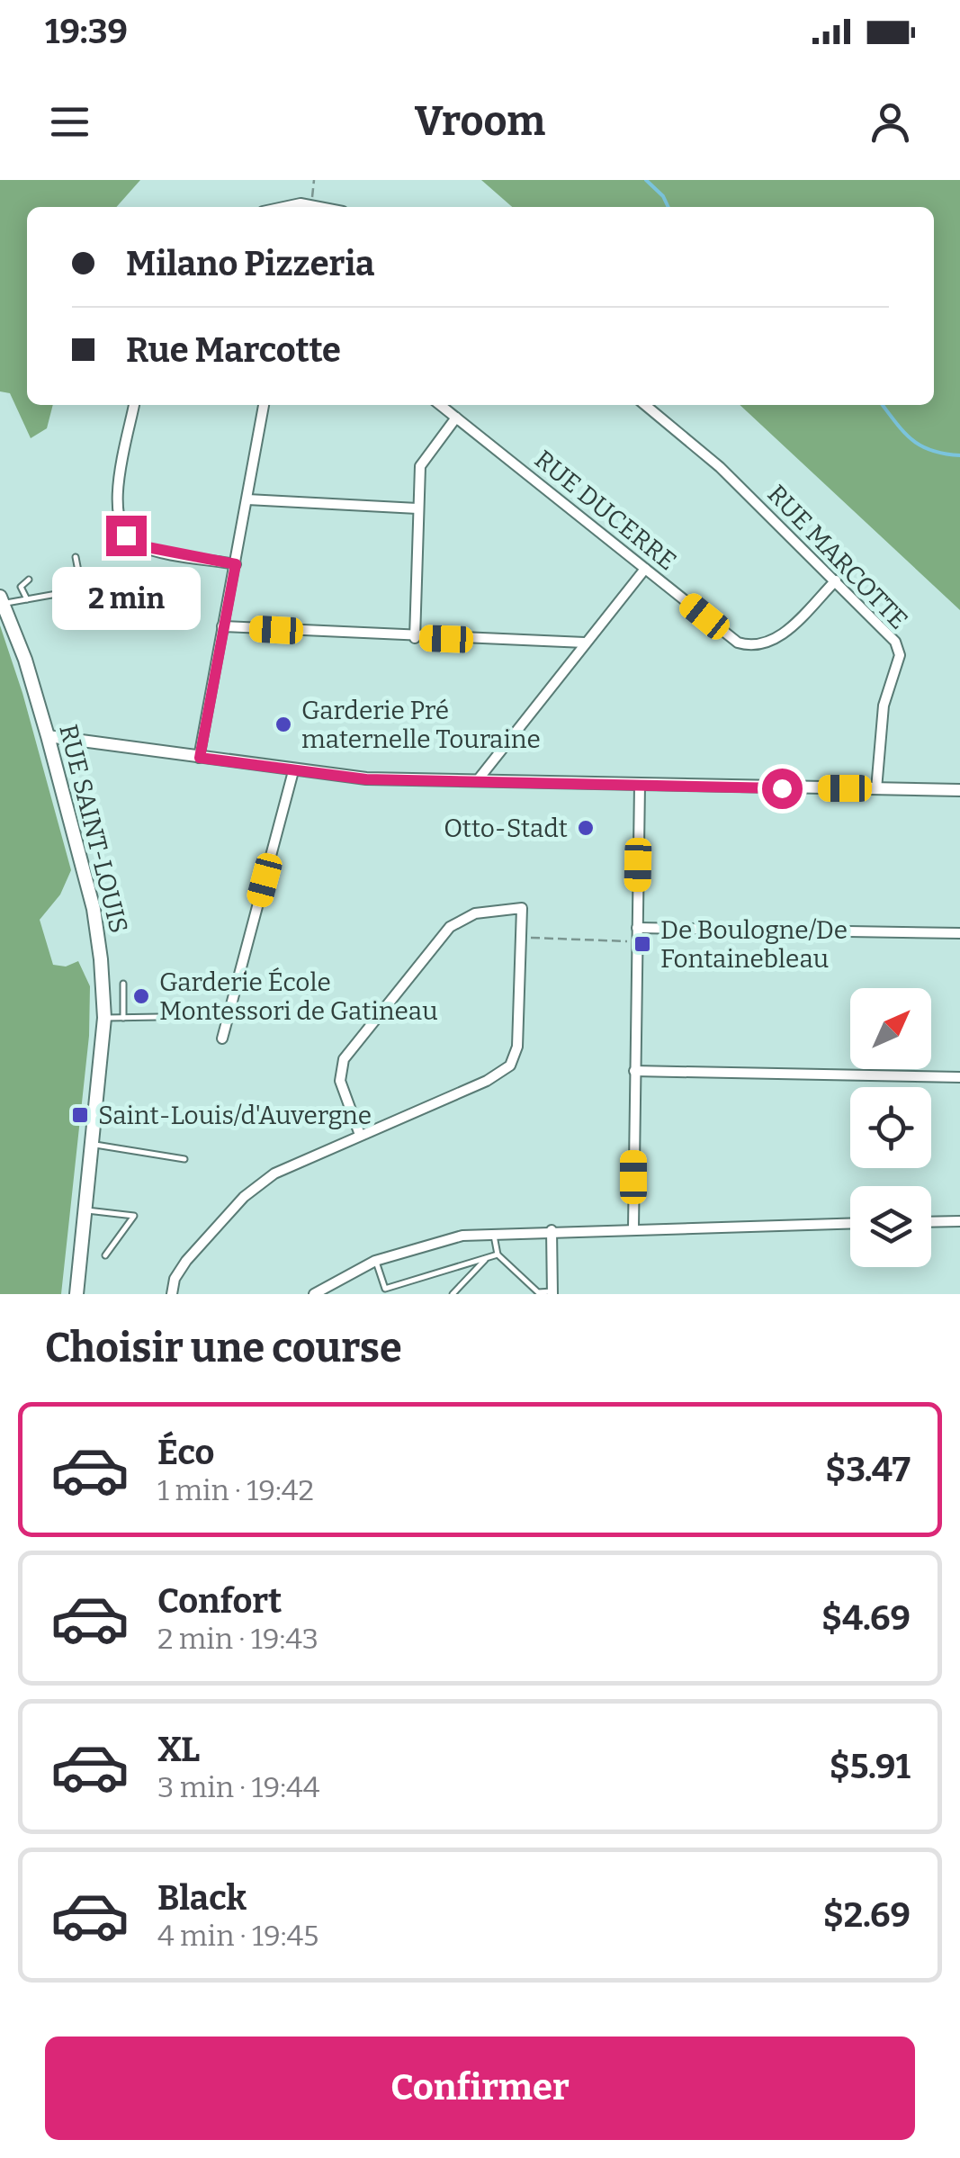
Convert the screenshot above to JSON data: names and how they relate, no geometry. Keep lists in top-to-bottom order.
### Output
{
  "streets": {
    "main road": ["RUE SAINT-LOUIS"],
    "street": ["RUE DUCERRE", "RUE MARCOTTE"]
  },
  "crossings": [
    ["RUE DUCERRE", "RUE MARCOTTE"]
  ],
  "places": {
    "other": ["Garderie Pré maternelle Touraine", "Otto-Stadt", "Garderie École Montessori de Gatineau"],
    "transit": ["De Boulogne/De Fontainebleau", "Saint-Louis/d'Auvergne"]
  },
  "north": "top right",
  "page": {
    "status": "19:39",
    "header": "Vroom",
    "banner": ["Milano Pizzeria", "Rue Marcotte"],
    "bubble": "2 min",
    "heading": "Choisir une course",
    "list": [
      {
        "name": "Éco",
        "note": "1 min · 19:42",
        "value": "$3.47"
      },
      {
        "name": "Confort",
        "note": "2 min · 19:43",
        "value": "$4.69"
      },
      {
        "name": "XL",
        "note": "3 min · 19:44",
        "value": "$5.91"
      },
      {
        "name": "Black",
        "note": "4 min · 19:45",
        "value": "$2.69"
      }
    ],
    "buttons": "Confirmer"
  }
}
